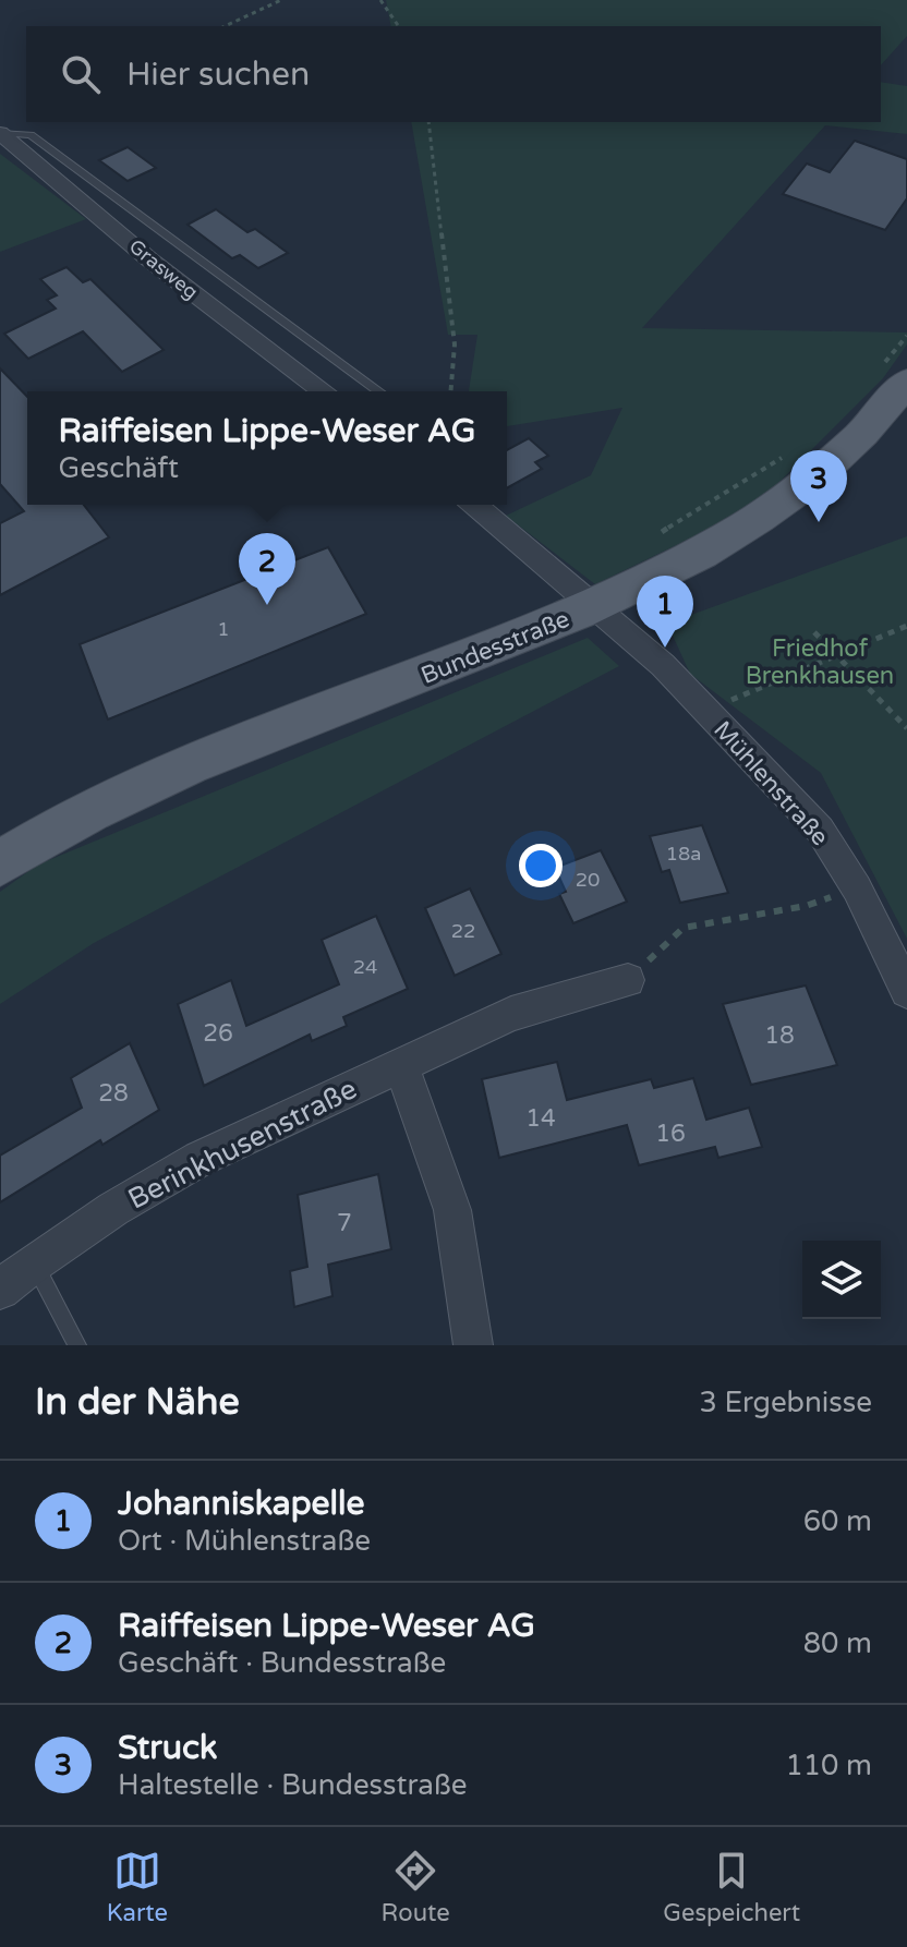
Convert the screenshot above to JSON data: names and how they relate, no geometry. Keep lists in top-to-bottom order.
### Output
{
  "streets": {
    "main road": ["Bundesstraße"],
    "street": ["Grasweg", "Mühlenstraße", "Berinkhusenstraße"]
  },
  "crossings": [
    ["Bundesstraße", "Mühlenstraße"]
  ],
  "parks": ["Friedhof Brenkhausen"],
  "house_numbers": [
    "1",
    "18a",
    "20",
    "22",
    "24",
    "26",
    "18",
    "28",
    "14",
    "16",
    "7"
  ],
  "page": {
    "search": "Hier suchen",
    "popup": ["Raiffeisen Lippe-Weser AG", "Geschäft"],
    "pins": ["3", "2", "1"],
    "heading": ["In der Nähe", "3 Ergebnisse"],
    "list": [
      {
        "mark": "1",
        "name": "Johanniskapelle",
        "note": "Ort · Mühlenstraße",
        "value": "60 m"
      },
      {
        "mark": "2",
        "name": "Raiffeisen Lippe-Weser AG",
        "note": "Geschäft · Bundesstraße",
        "value": "80 m"
      },
      {
        "mark": "3",
        "name": "Struck",
        "note": "Haltestelle · Bundesstraße",
        "value": "110 m"
      }
    ],
    "nav": ["Karte", "Route", "Gespeichert"]
  }
}
